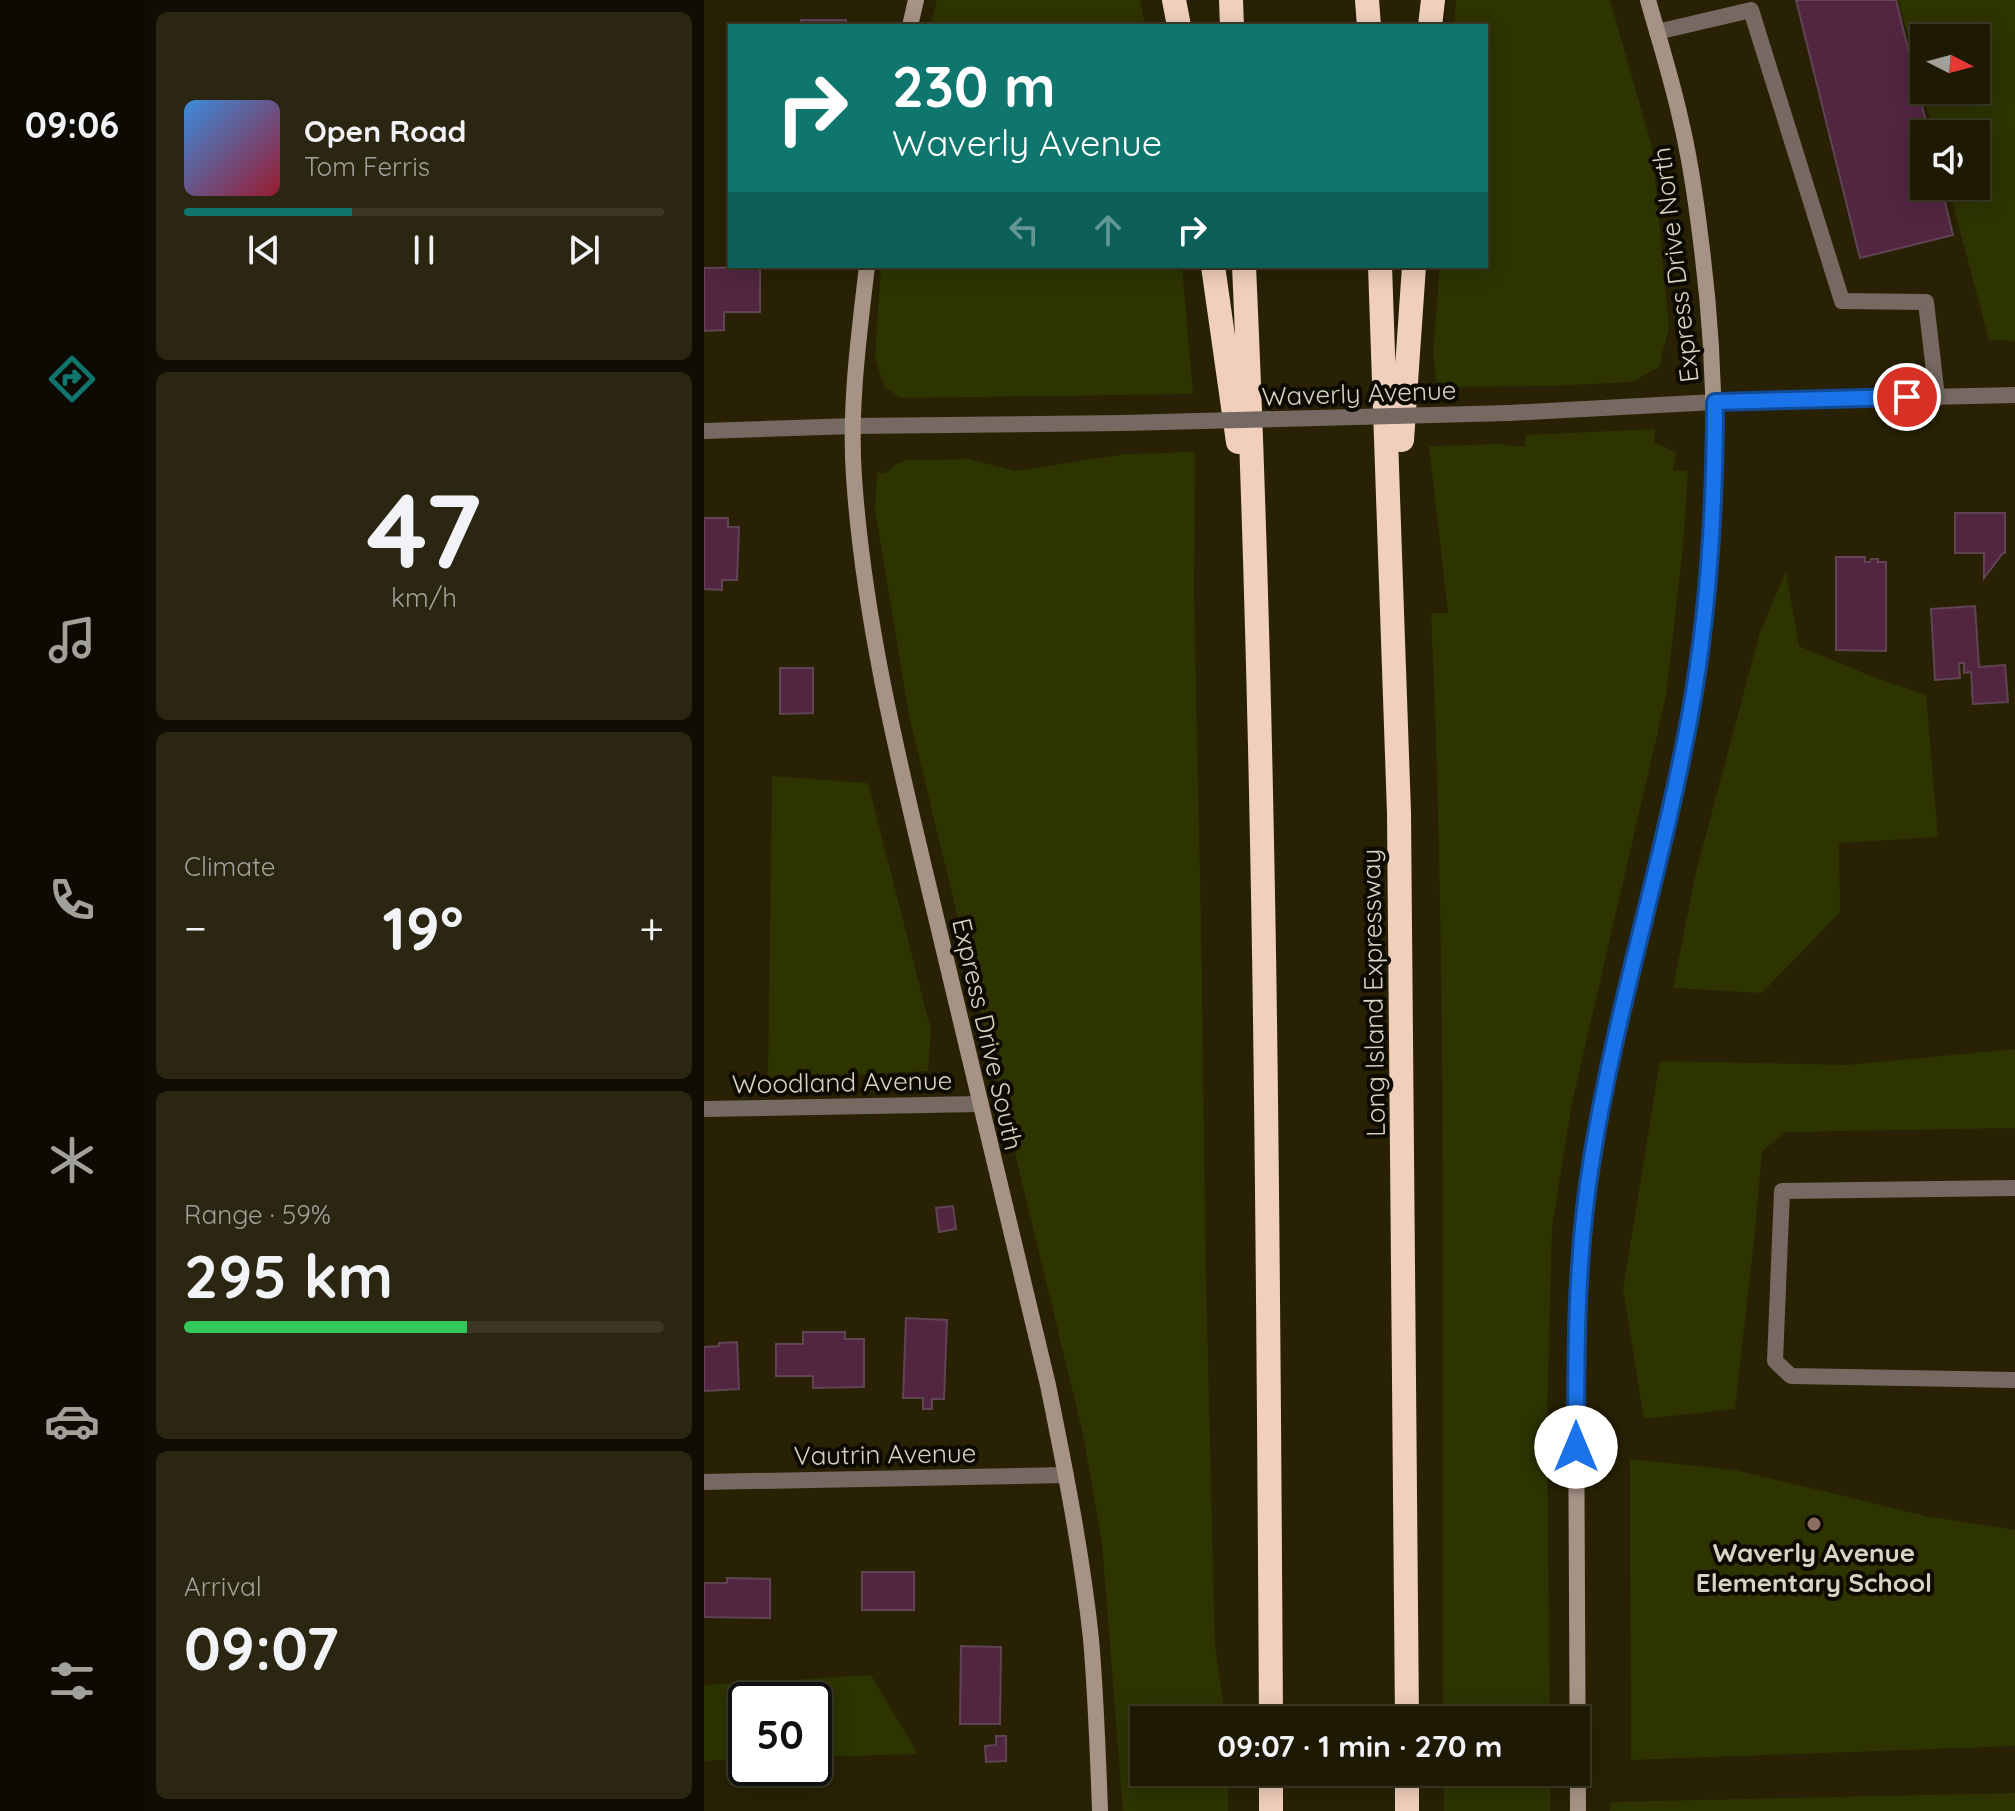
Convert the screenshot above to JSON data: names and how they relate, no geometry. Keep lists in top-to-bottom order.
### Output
{
  "streets": {
    "highway": ["Long Island Expressway"],
    "main road": ["Express Drive North", "Express Drive South"],
    "street": ["Waverly Avenue", "Woodland Avenue", "Vautrin Avenue"]
  },
  "crossings": [
    ["Express Drive North", "Waverly Avenue"],
    ["Waverly Avenue", "Express Drive South"],
    ["Express Drive South", "Woodland Avenue"],
    ["Express Drive South", "Vautrin Avenue"]
  ],
  "places": ["Waverly Avenue Elementary School"],
  "north": "right",
  "page": {
    "tabs": "09:06",
    "turn": ["230 m", "Waverly Avenue"],
    "song": ["Open Road", "Tom Ferris"],
    "tile": [
      ["47", "km/h"],
      "Climate",
      ["Range · 59%", "295 km"],
      ["Arrival", "09:07"]
    ],
    "heat": ["−", "19°", "+"],
    "limit": "50",
    "trip": "09:07 · 1 min · 270 m"
  }
}
